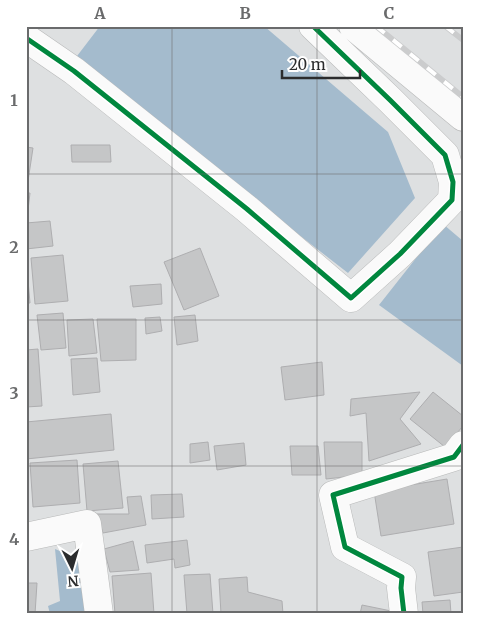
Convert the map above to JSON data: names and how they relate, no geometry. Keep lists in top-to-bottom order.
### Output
{
  "scale_bar": "20 m",
  "north": "bottom",
  "grid": {
    "columns": ["A", "B", "C"],
    "rows": [
      "1",
      "2",
      "3",
      "4"
    ]
  }
}
